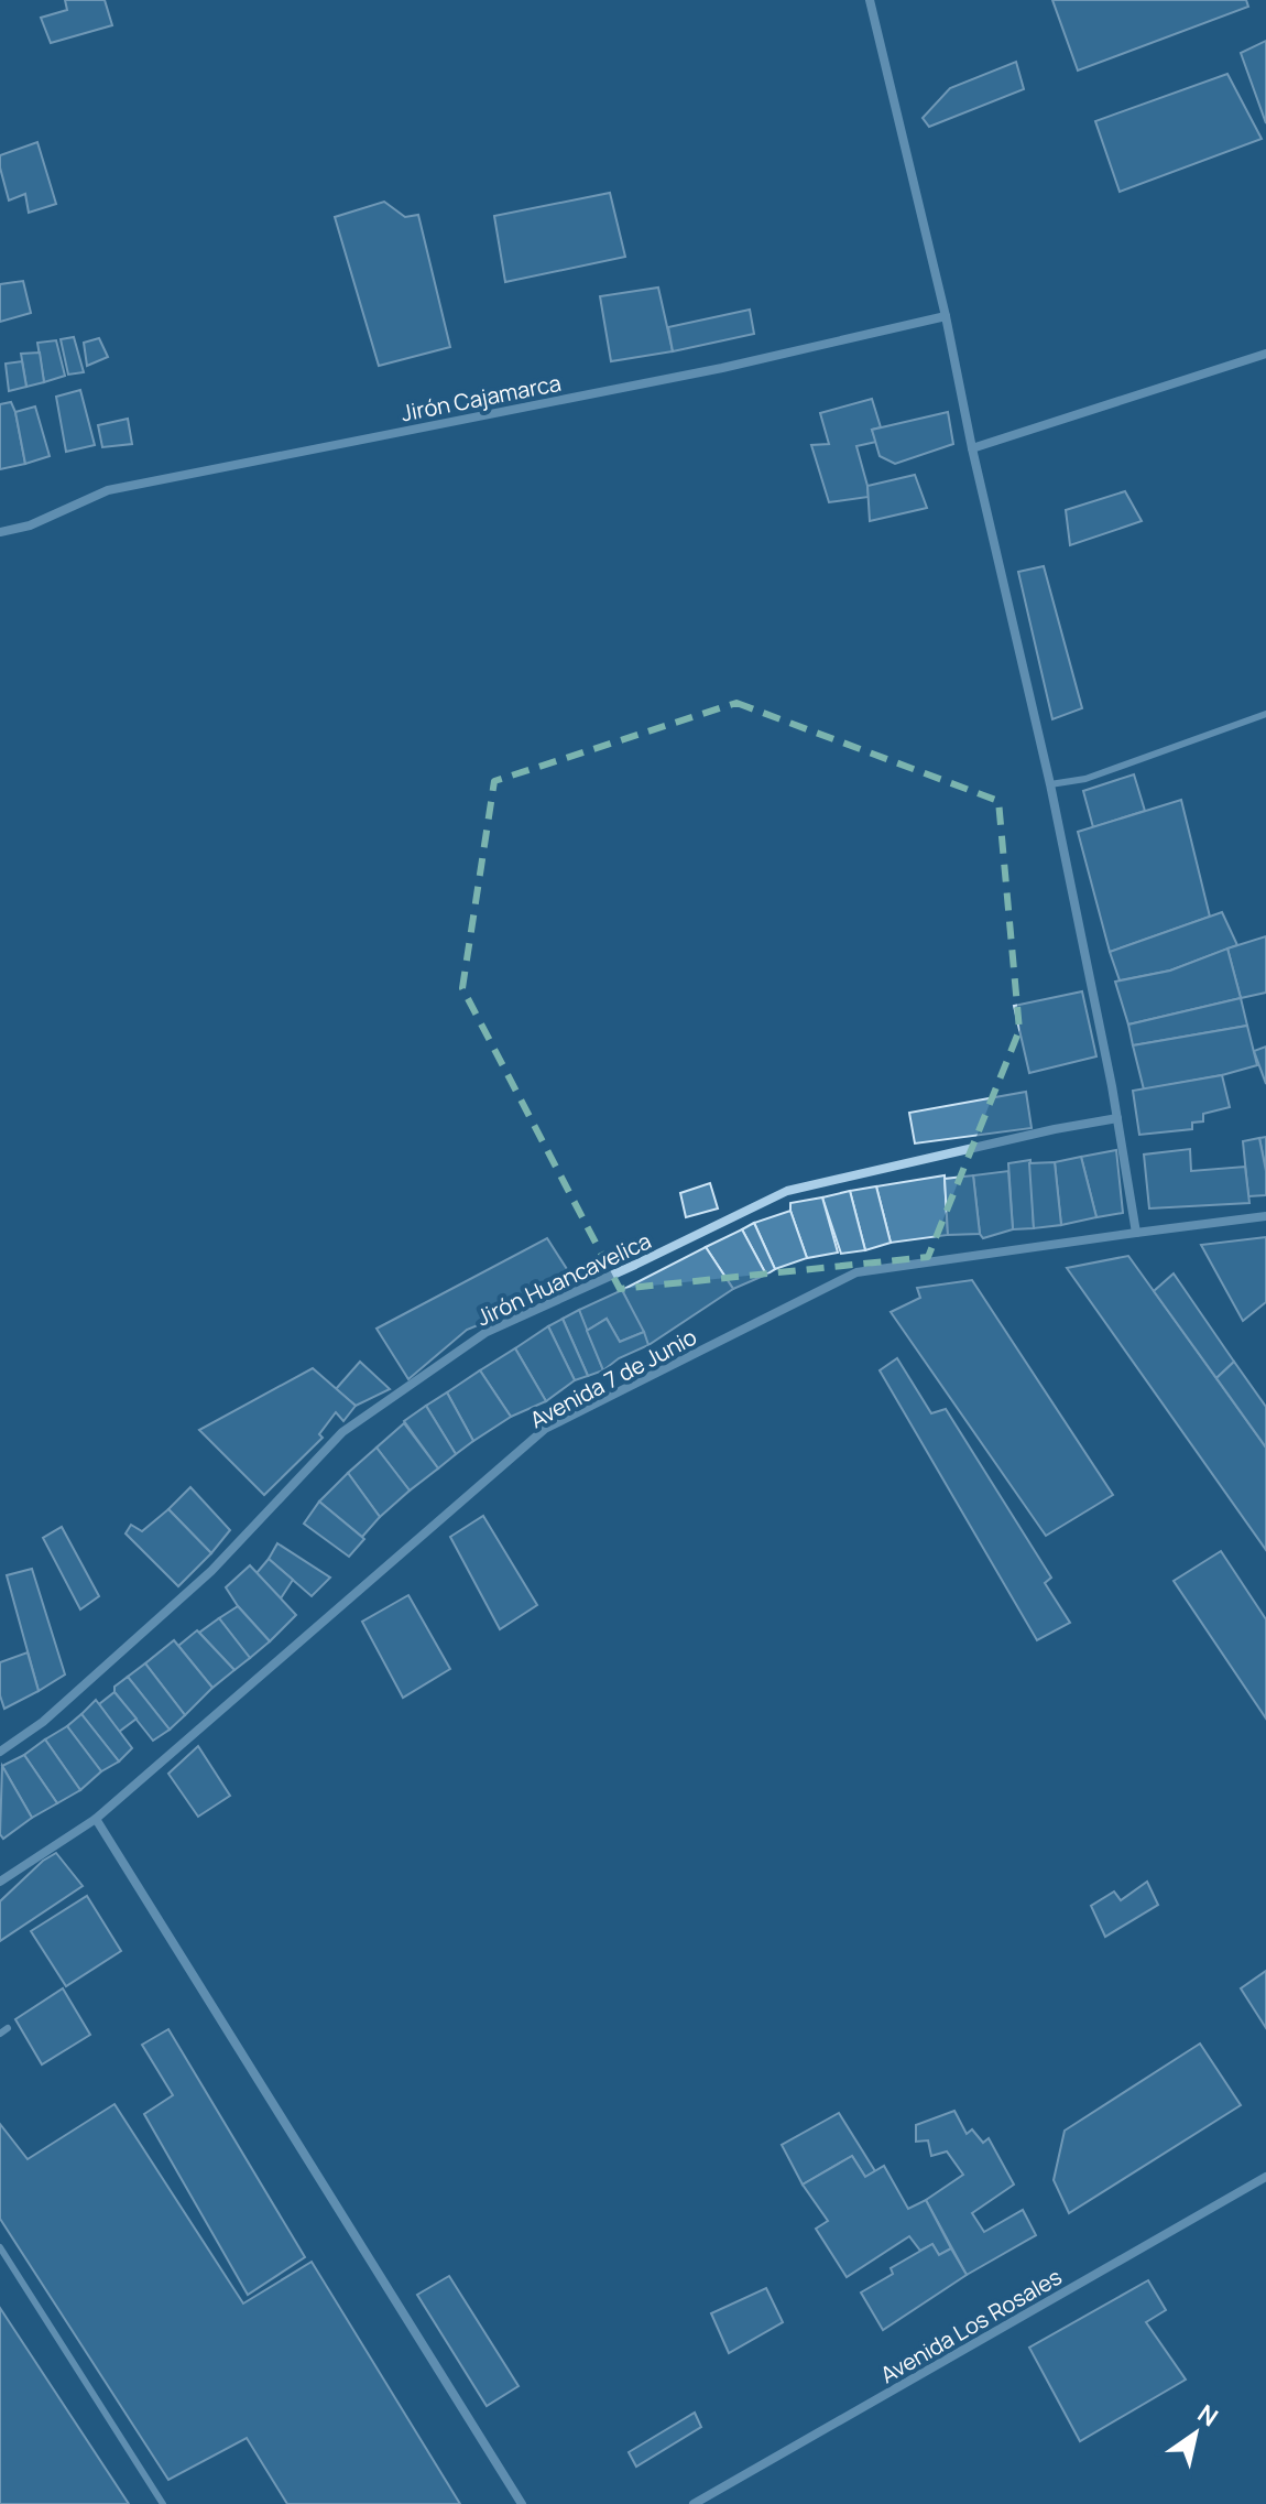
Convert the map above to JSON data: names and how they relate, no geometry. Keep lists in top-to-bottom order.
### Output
{
  "streets": {
    "street": [
      "Jirón Cajamarca",
      "Jirón Huancavelica",
      "Avenida 7 de Junio",
      "Avenida Los Rosales"
    ]
  },
  "north": "top right"
}
